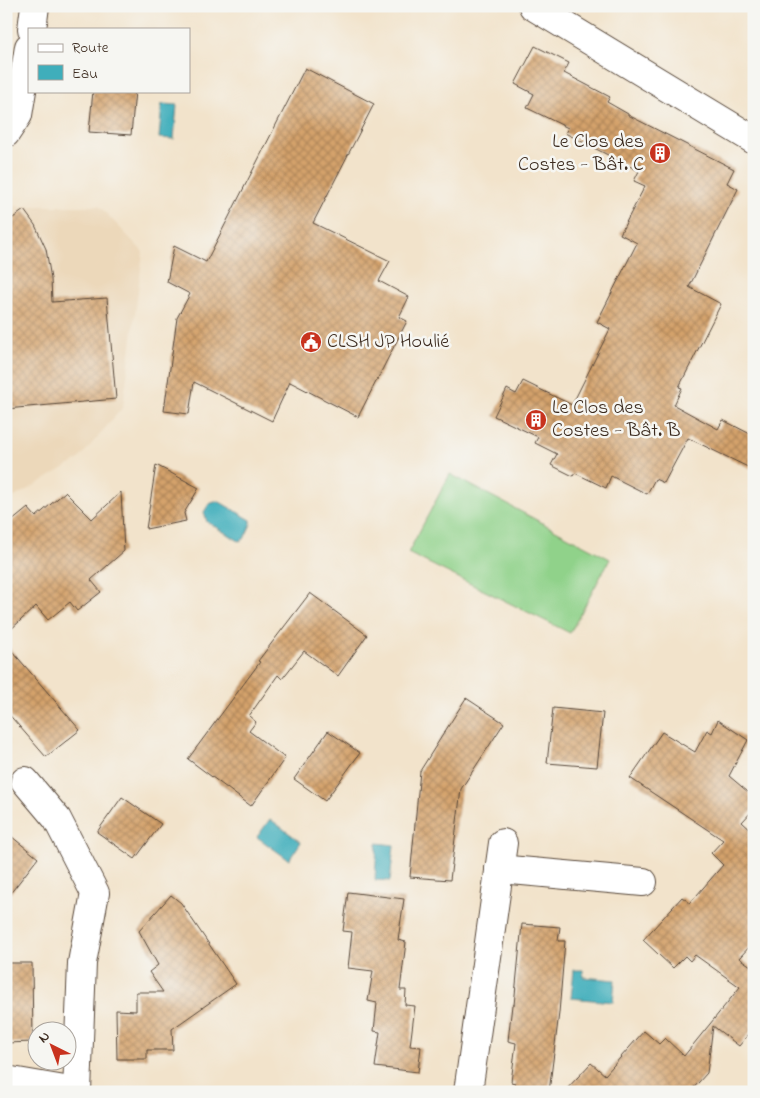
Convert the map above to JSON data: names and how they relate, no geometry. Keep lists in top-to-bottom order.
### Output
{
  "places": {
    "building": ["Le Clos des Costes - Bât. C", "Le Clos des Costes - Bât. B"],
    "public building": ["CLSH JP Houlié"]
  },
  "legend": ["Route", "Eau"],
  "north": "top left"
}
